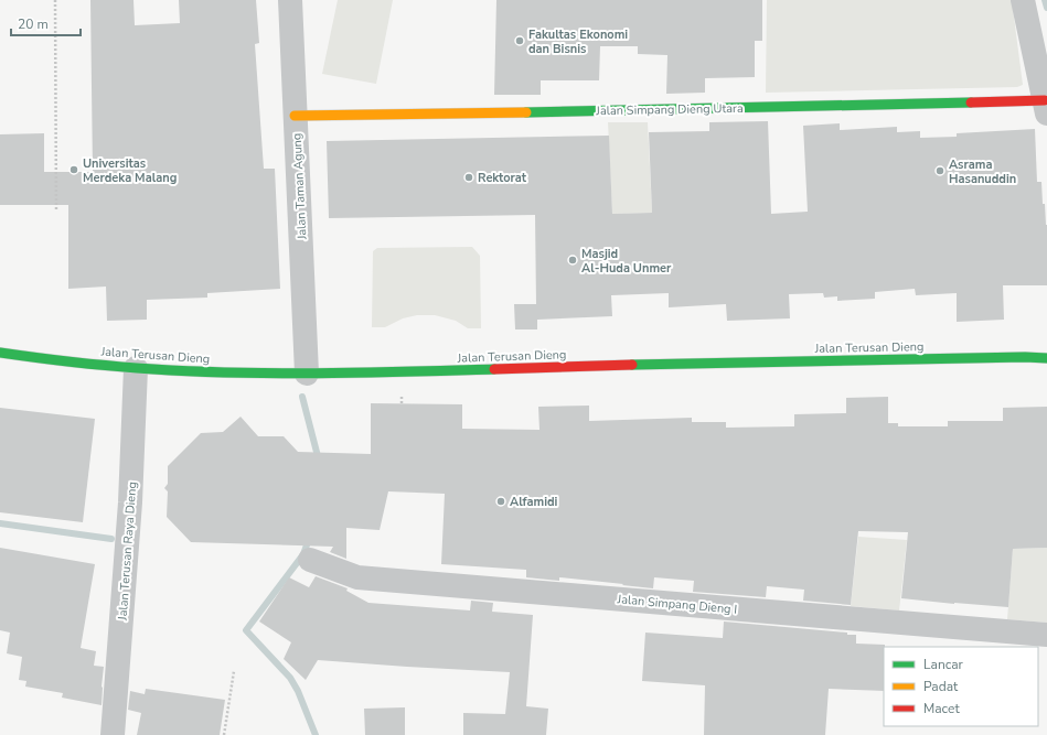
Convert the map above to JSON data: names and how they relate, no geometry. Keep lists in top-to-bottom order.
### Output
{
  "streets": {
    "street": [
      "Jalan Simpang Dieng Utara",
      "Jalan Taman Agung",
      "Jalan Terusan Dieng",
      "Jalan Terusan Raya Dieng",
      "Jalan Simpang Dieng I"
    ]
  },
  "crossings": [
    ["Jalan Simpang Dieng Utara", "Jalan Taman Agung"],
    ["Jalan Taman Agung", "Jalan Terusan Dieng"],
    ["Jalan Terusan Dieng", "Jalan Terusan Raya Dieng"]
  ],
  "places": [
    "Fakultas Ekonomi dan Bisnis",
    "Universitas Merdeka Malang",
    "Asrama Hasanuddin",
    "Rektorat",
    "Masjid Al-Huda Unmer",
    "Alfamidi"
  ],
  "legend": ["Lancar", "Padat", "Macet"],
  "scale_bar": "20 m"
}
